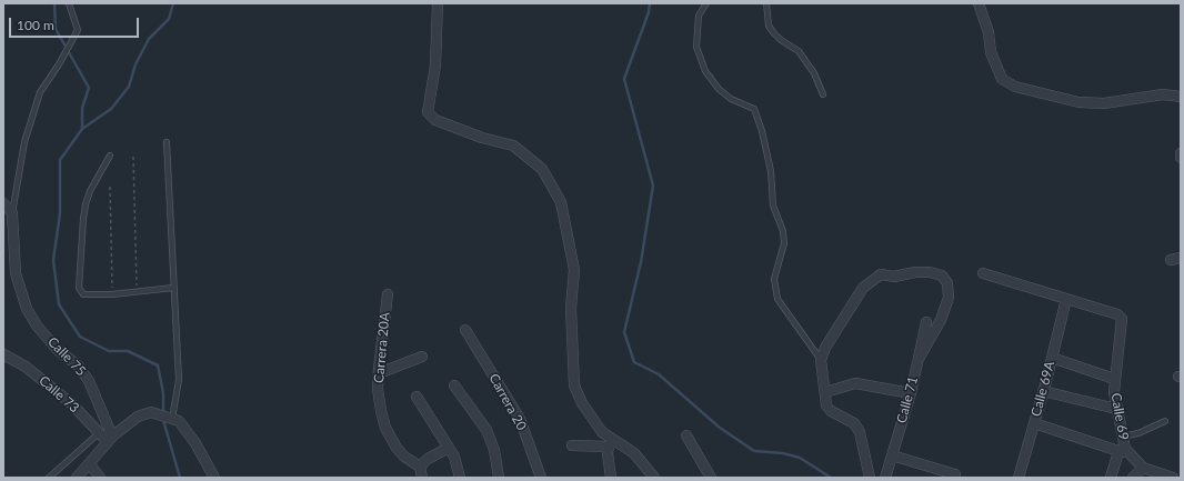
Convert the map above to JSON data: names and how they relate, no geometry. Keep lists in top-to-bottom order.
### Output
{
  "streets": {
    "street": [
      "Carrera 20A",
      "Calle 75",
      "Calle 69A",
      "Calle 73",
      "Calle 71",
      "Carrera 20",
      "Calle 69"
    ]
  },
  "crossings": [
    ["Calle 75", "Calle 73"],
    ["Calle 69A", "Calle 69"]
  ],
  "scale_bar": "100 m"
}
